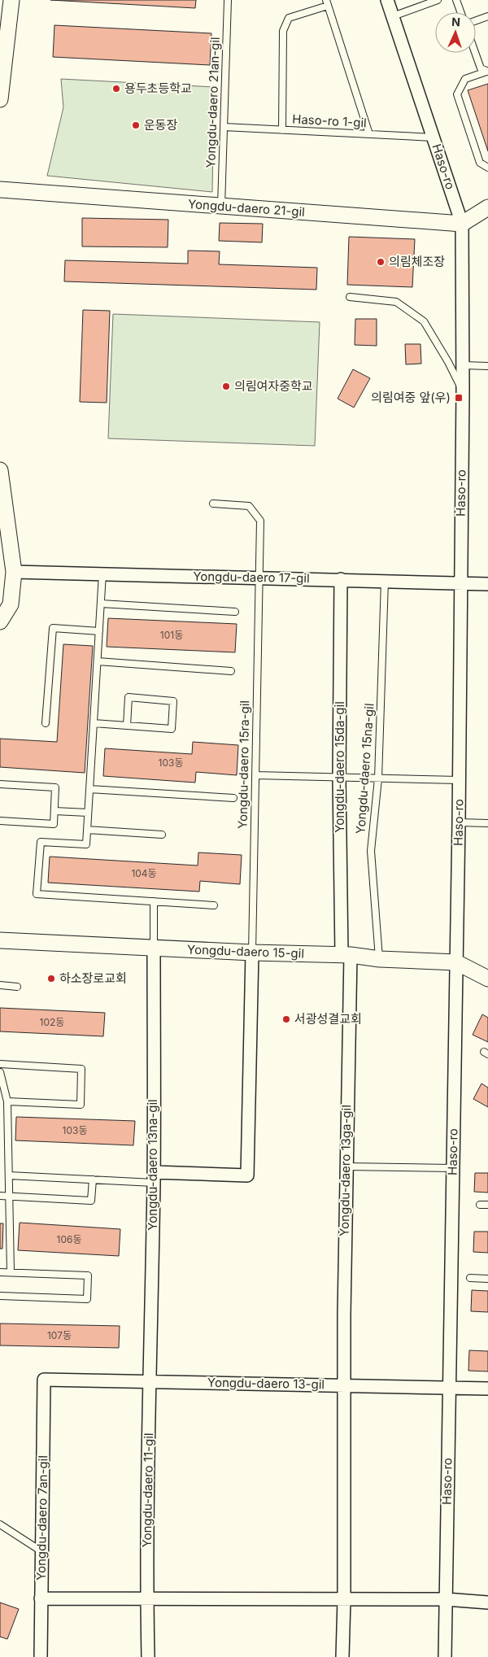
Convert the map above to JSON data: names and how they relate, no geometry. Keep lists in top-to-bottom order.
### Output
{
  "streets": {
    "street": [
      "Haso-ro",
      "Yongdu-daero 21-gil",
      "Yongdu-daero 17-gil",
      "Yongdu-daero 15da-gil",
      "Yongdu-daero 15-gil",
      "Yongdu-daero 13na-gil",
      "Yongdu-daero 13ga-gil",
      "Yongdu-daero 13-gil",
      "Yongdu-daero 11-gil",
      "Yongdu-daero 7an-gil"
    ],
    "lane": [
      "Yongdu-daero 21an-gil",
      "Haso-ro 1-gil",
      "Yongdu-daero 15ra-gil",
      "Yongdu-daero 15na-gil"
    ]
  },
  "crossings": [
    ["Yongdu-daero 21an-gil", "Haso-ro 1-gil"],
    ["Yongdu-daero 21an-gil", "Yongdu-daero 21-gil"],
    ["Haso-ro 1-gil", "Haso-ro"],
    ["Haso-ro", "Yongdu-daero 21-gil"],
    ["Haso-ro", "Yongdu-daero 17-gil"],
    ["Haso-ro", "Yongdu-daero 15-gil"],
    ["Haso-ro", "Yongdu-daero 13-gil"],
    ["Yongdu-daero 17-gil", "Yongdu-daero 15ra-gil"],
    ["Yongdu-daero 17-gil", "Yongdu-daero 15da-gil"],
    ["Yongdu-daero 17-gil", "Yongdu-daero 15na-gil"],
    ["Yongdu-daero 15ra-gil", "Yongdu-daero 15-gil"],
    ["Yongdu-daero 15da-gil", "Yongdu-daero 15-gil"],
    ["Yongdu-daero 15da-gil", "Yongdu-daero 13ga-gil"],
    ["Yongdu-daero 15na-gil", "Yongdu-daero 15-gil"],
    ["Yongdu-daero 15-gil", "Yongdu-daero 13na-gil"],
    ["Yongdu-daero 15-gil", "Yongdu-daero 13ga-gil"],
    ["Yongdu-daero 13na-gil", "Yongdu-daero 13-gil"],
    ["Yongdu-daero 13na-gil", "Yongdu-daero 11-gil"],
    ["Yongdu-daero 13ga-gil", "Yongdu-daero 13-gil"],
    ["Yongdu-daero 13-gil", "Yongdu-daero 11-gil"],
    ["Yongdu-daero 13-gil", "Yongdu-daero 7an-gil"]
  ],
  "places": {
    "other": [
      "용두초등학교",
      "운동장",
      "의림체조장",
      "의림여자중학교",
      "하소장로교회",
      "서광성결교회"
    ],
    "transit": ["의림여중 앞(우)"]
  },
  "house_numbers": [
    "101동",
    "103동",
    "104동",
    "102동",
    "103동",
    "106동",
    "107동"
  ],
  "north": "top"
}
